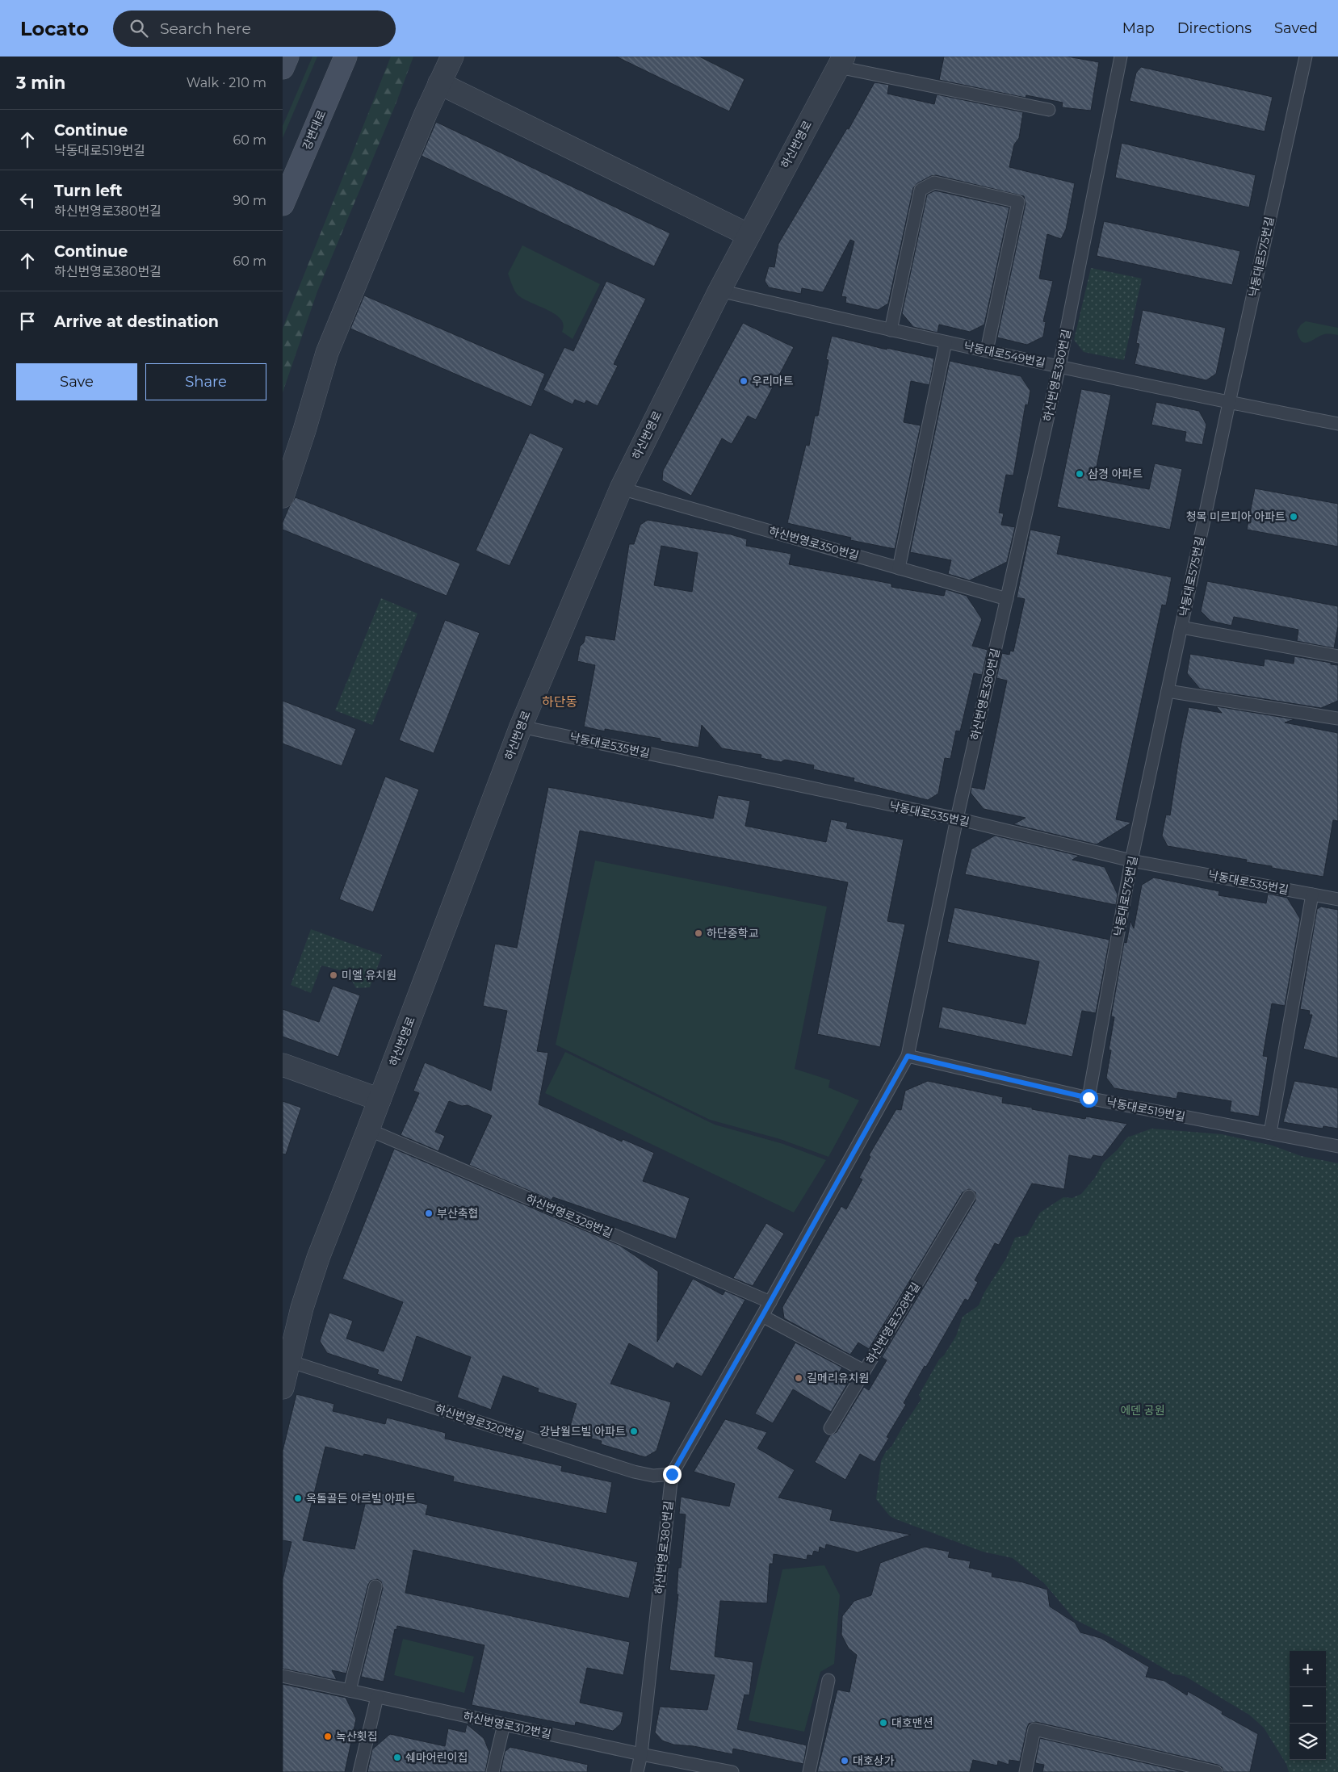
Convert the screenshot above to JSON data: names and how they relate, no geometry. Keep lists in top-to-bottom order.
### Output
{
  "streets": {
    "main road": ["강변대로"],
    "street": ["하신번영로"],
    "lane": [
      "낙동대로575번길",
      "낙동대로549번길",
      "하신번영로380번길",
      "하신번영로350번길",
      "낙동대로535번길",
      "낙동대로519번길",
      "하신번영로328번길",
      "하신번영로320번길",
      "하신번영로312번길"
    ]
  },
  "crossings": [
    ["하신번영로", "낙동대로549번길"],
    ["하신번영로", "하신번영로350번길"],
    ["하신번영로", "낙동대로535번길"],
    ["하신번영로", "하신번영로328번길"],
    ["하신번영로", "하신번영로320번길"],
    ["낙동대로575번길", "낙동대로549번길"],
    ["낙동대로575번길", "낙동대로535번길"],
    ["낙동대로575번길", "낙동대로519번길"],
    ["낙동대로549번길", "하신번영로380번길"],
    ["하신번영로380번길", "하신번영로350번길"],
    ["하신번영로380번길", "낙동대로535번길"],
    ["하신번영로380번길", "낙동대로519번길"],
    ["하신번영로380번길", "하신번영로328번길"],
    ["하신번영로380번길", "하신번영로320번길"],
    ["하신번영로380번길", "하신번영로312번길"]
  ],
  "districts": ["하단동"],
  "parks": ["에덴 공원"],
  "places": [
    "우리마트",
    "삼경 아파트",
    "청목 미르피아 아파트",
    "하단중학교",
    "미엘 유치원",
    "부산축협",
    "길메리유치원",
    "강남월드빌 아파트",
    "옥돌골든 아르빌 아파트",
    "대호맨션",
    "녹산횟집",
    "쉐마어린이집",
    "대호상가"
  ],
  "page": {
    "header": "Locato",
    "search": "Search here",
    "nav": ["Map", "Directions", "Saved"],
    "heading": ["3 min", "Walk · 210 m"],
    "list": [
      ["Continue", "낙동대로519번길", "60 m"],
      ["Turn left", "하신번영로380번길", "90 m"],
      ["Continue", "하신번영로380번길", "60 m"],
      "Arrive at destination"
    ],
    "buttons": ["Save", "Share"],
    "map_buttons": ["+", "−"]
  }
}
